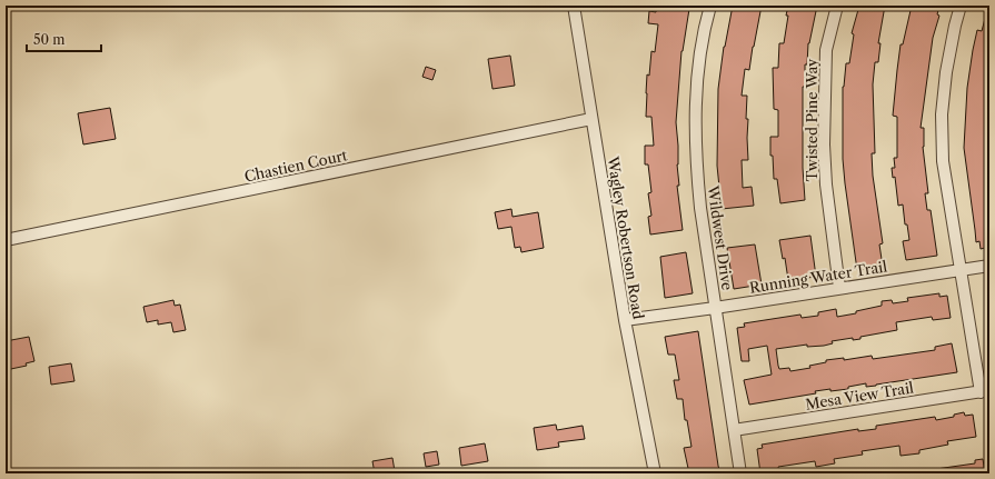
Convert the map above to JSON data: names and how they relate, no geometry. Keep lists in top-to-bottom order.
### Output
{
  "streets": {
    "street": [
      "Twisted Pine Way",
      "Chastien Court",
      "Wagley Robertson Road",
      "Wildwest Drive",
      "Running Water Trail",
      "Mesa View Trail"
    ]
  },
  "crossings": [
    ["Twisted Pine Way", "Running Water Trail"],
    ["Chastien Court", "Wagley Robertson Road"],
    ["Wagley Robertson Road", "Running Water Trail"],
    ["Wildwest Drive", "Running Water Trail"],
    ["Wildwest Drive", "Mesa View Trail"]
  ],
  "scale_bar": "50 m"
}
